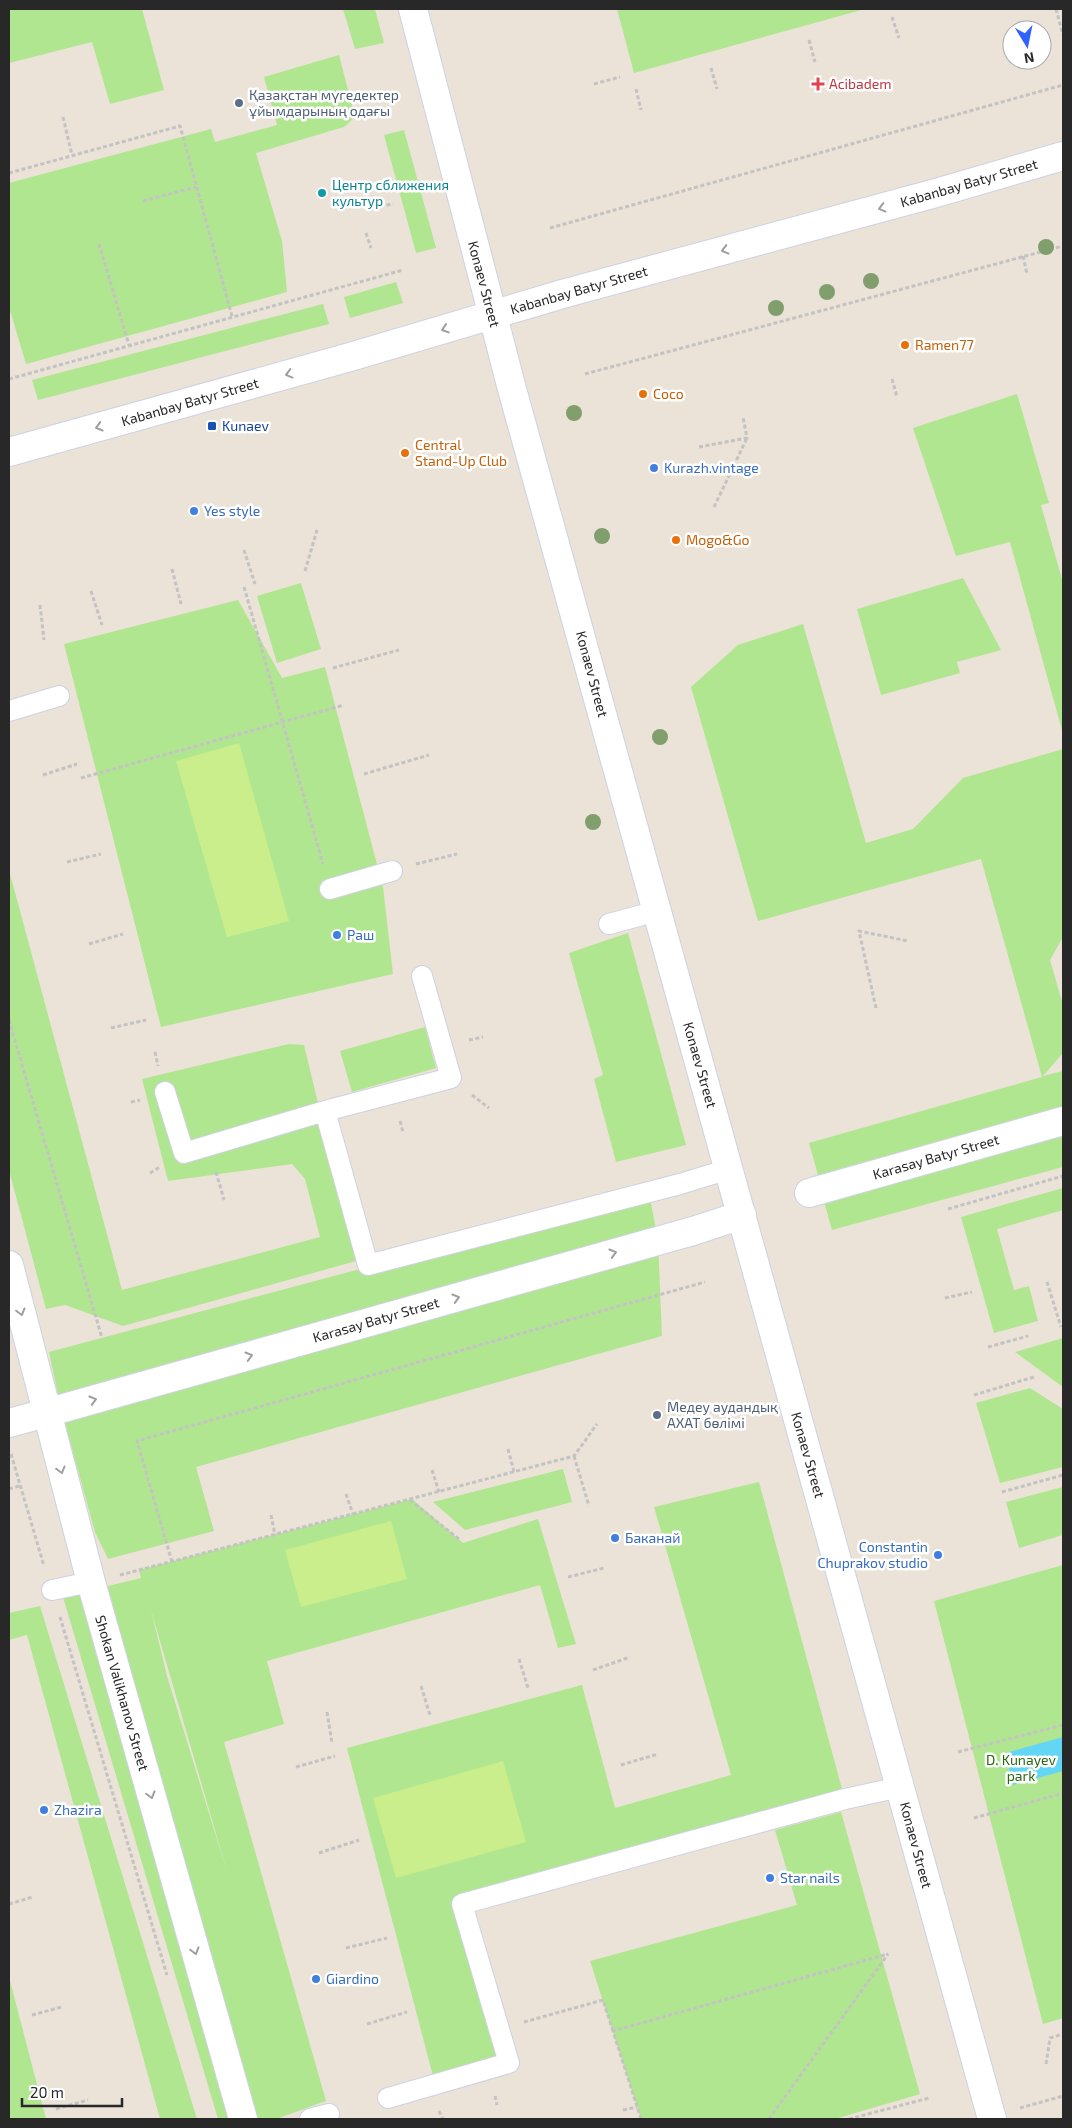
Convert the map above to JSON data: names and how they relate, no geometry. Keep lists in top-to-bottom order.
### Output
{
  "streets": {
    "street": [
      "Kabanbay Batyr Street",
      "Konaev Street",
      "Karasay Batyr Street",
      "Shokan Valikhanov Street"
    ]
  },
  "crossings": [
    ["Kabanbay Batyr Street", "Konaev Street"],
    ["Konaev Street", "Karasay Batyr Street"],
    ["Karasay Batyr Street", "Shokan Valikhanov Street"]
  ],
  "one_way": ["Kabanbay Batyr Street", "Karasay Batyr Street", "Shokan Valikhanov Street"],
  "parks": ["D. Kunayev park"],
  "places": {
    "health": ["Acibadem"],
    "other": [
      "Қазақстан мүгедектер ұйымдарының одағы",
      "Центр сближения культур",
      "Ramen77",
      "Coco",
      "Central Stand-Up Club",
      "Kurazh.vintage",
      "Yes style",
      "Mogo&Go",
      "Раш",
      "Медеу аудандық АХАТ бөлімі",
      "Баканай",
      "Constantin Chuprakov studio",
      "Zhazira",
      "Star nails",
      "Giardino"
    ],
    "transit": ["Kunaev"]
  },
  "scale_bar": "20 m",
  "north": "bottom"
}
